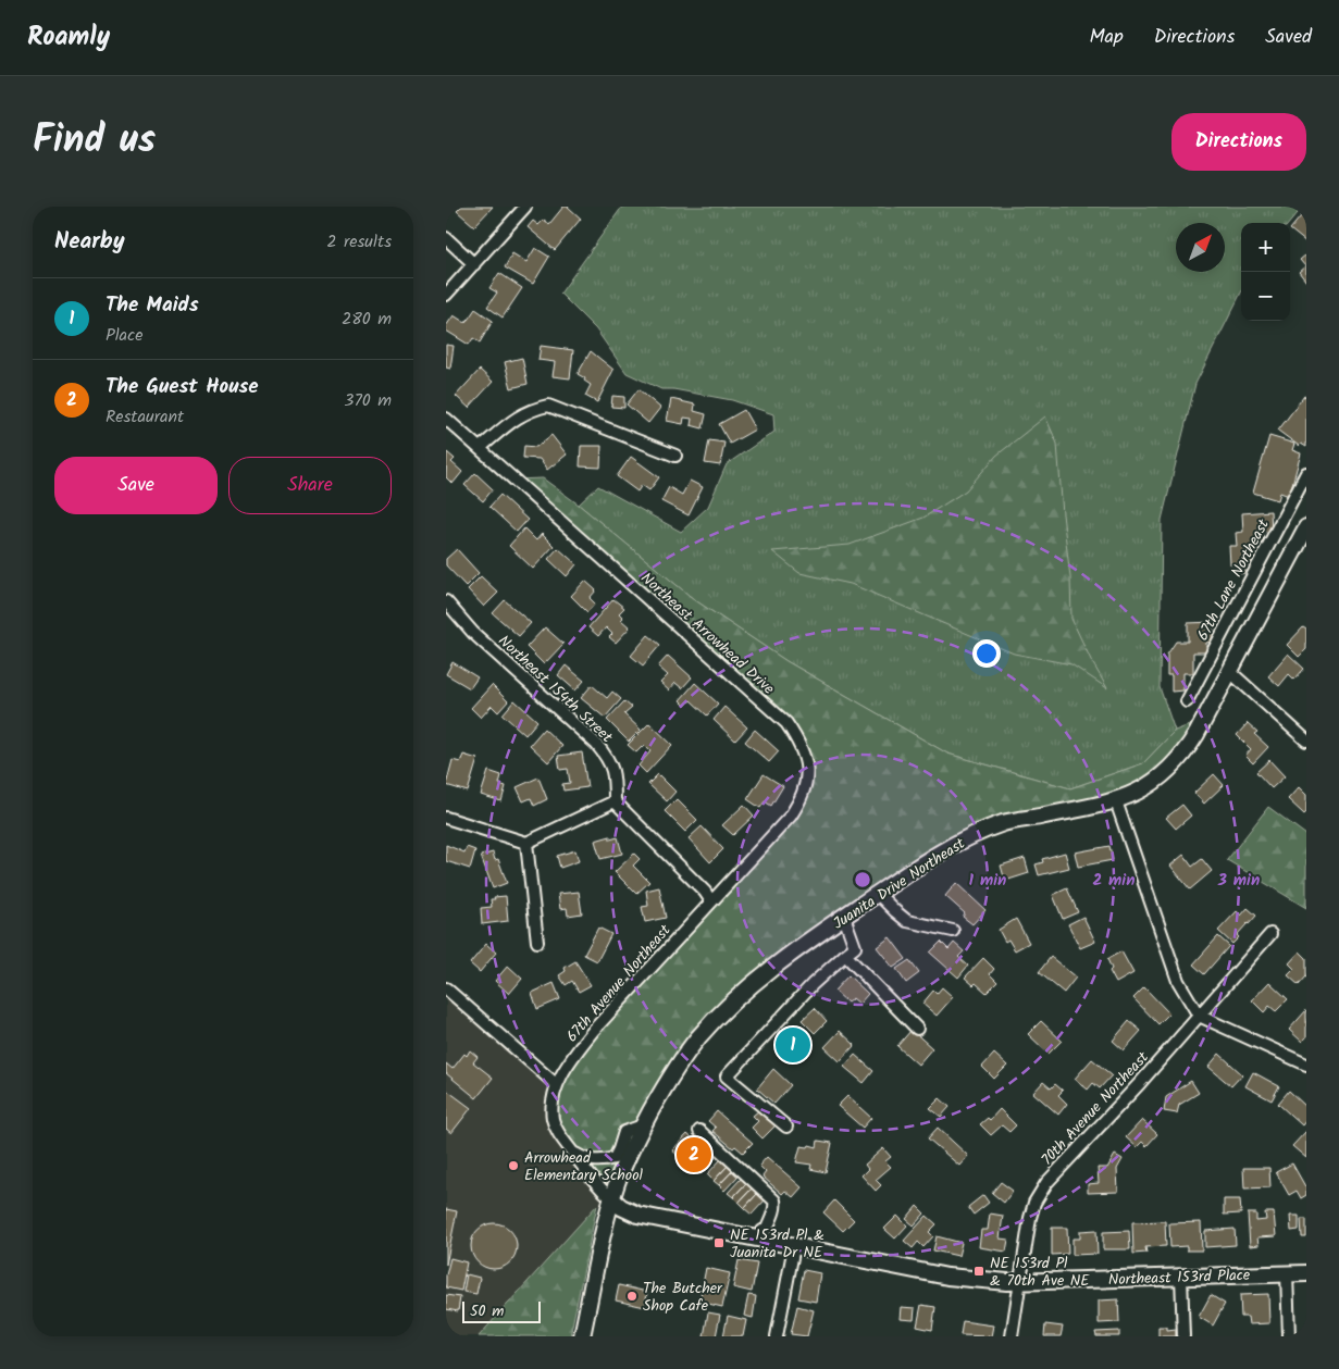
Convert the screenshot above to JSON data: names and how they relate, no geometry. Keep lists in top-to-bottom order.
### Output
{
  "streets": {
    "main road": ["Juanita Drive Northeast", "Northeast 153rd Place"],
    "street": [
      "67th Lane Northeast",
      "Northeast Arrowhead Drive",
      "Northeast 154th Street",
      "67th Avenue Northeast",
      "70th Avenue Northeast"
    ]
  },
  "crossings": [
    ["Northeast Arrowhead Drive", "67th Avenue Northeast"],
    ["Juanita Drive Northeast", "67th Avenue Northeast"],
    ["Juanita Drive Northeast", "Northeast 153rd Place"],
    ["67th Avenue Northeast", "Northeast 153rd Place"],
    ["70th Avenue Northeast", "Northeast 153rd Place"]
  ],
  "places": {
    "other": ["Arrowhead Elementary School", "The Butcher Shop Cafe"],
    "transit": ["NE 153rd Pl & Juanita Dr NE", "NE 153rd Pl & 70th Ave NE"]
  },
  "scale_bar": "50 m",
  "north": "top right",
  "page": {
    "header": "Roamly",
    "nav": ["Map", "Directions", "Saved"],
    "title": "Find us",
    "buttons": [
      "Directions",
      ["Save", "Share"]
    ],
    "heading": ["Nearby", "2 results"],
    "map_buttons": ["+", "−"],
    "list": [
      {
        "mark": "1",
        "name": "The Maids",
        "note": "Place",
        "value": "280 m"
      },
      {
        "mark": "2",
        "name": "The Guest House",
        "note": "Restaurant",
        "value": "370 m"
      }
    ],
    "pins": ["1", "2"],
    "scale": "50 m"
  },
  "rings": ["1 min", "2 min", "3 min"]
}
